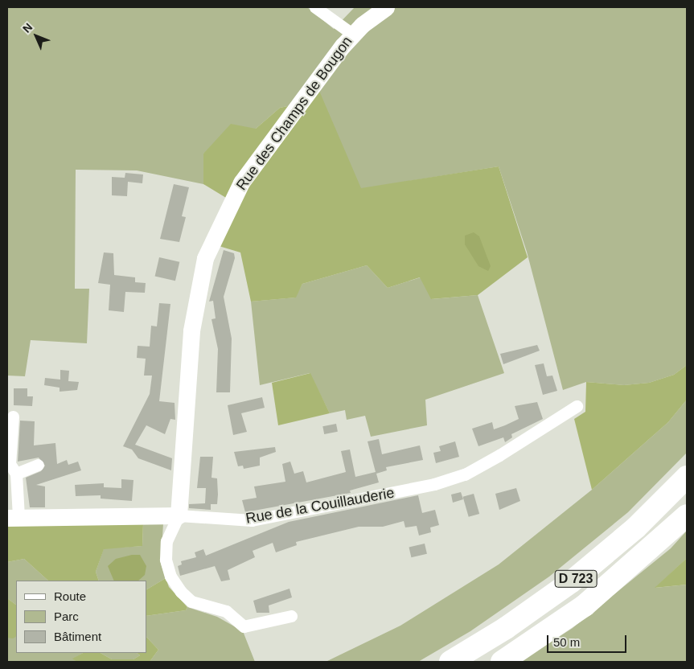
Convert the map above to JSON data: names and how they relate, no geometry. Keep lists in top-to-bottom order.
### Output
{
  "streets": {
    "highway": ["D 723"],
    "street": ["Rue des Champs de Bougon", "Rue de la Couillauderie"]
  },
  "crossings": [
    ["Rue des Champs de Bougon", "Rue de la Couillauderie"]
  ],
  "legend": ["Route", "Parc", "Bâtiment"],
  "scale_bar": "50 m",
  "north": "top left"
}
